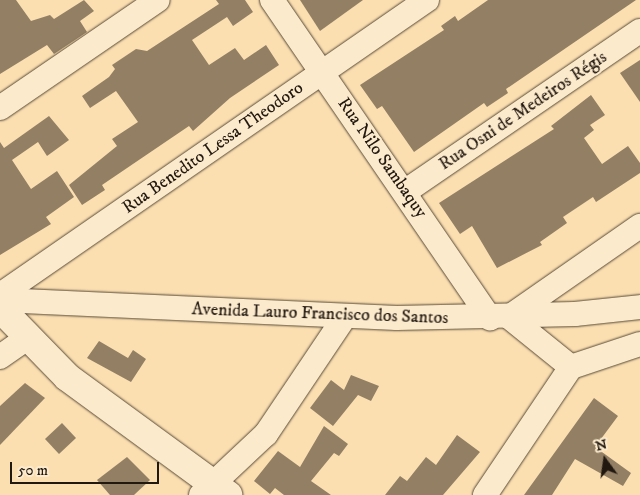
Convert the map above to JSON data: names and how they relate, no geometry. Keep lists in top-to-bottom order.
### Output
{
  "streets": {
    "street": [
      "Rua Osni de Medeiros Régis",
      "Rua Benedito Lessa Theodoro",
      "Rua Nilo Sambaquy",
      "Avenida Lauro Francisco dos Santos"
    ]
  },
  "crossings": [
    ["Rua Osni de Medeiros Régis", "Rua Nilo Sambaquy"],
    ["Rua Benedito Lessa Theodoro", "Rua Nilo Sambaquy"],
    ["Rua Nilo Sambaquy", "Avenida Lauro Francisco dos Santos"]
  ],
  "scale_bar": "50 m",
  "north": "top"
}
